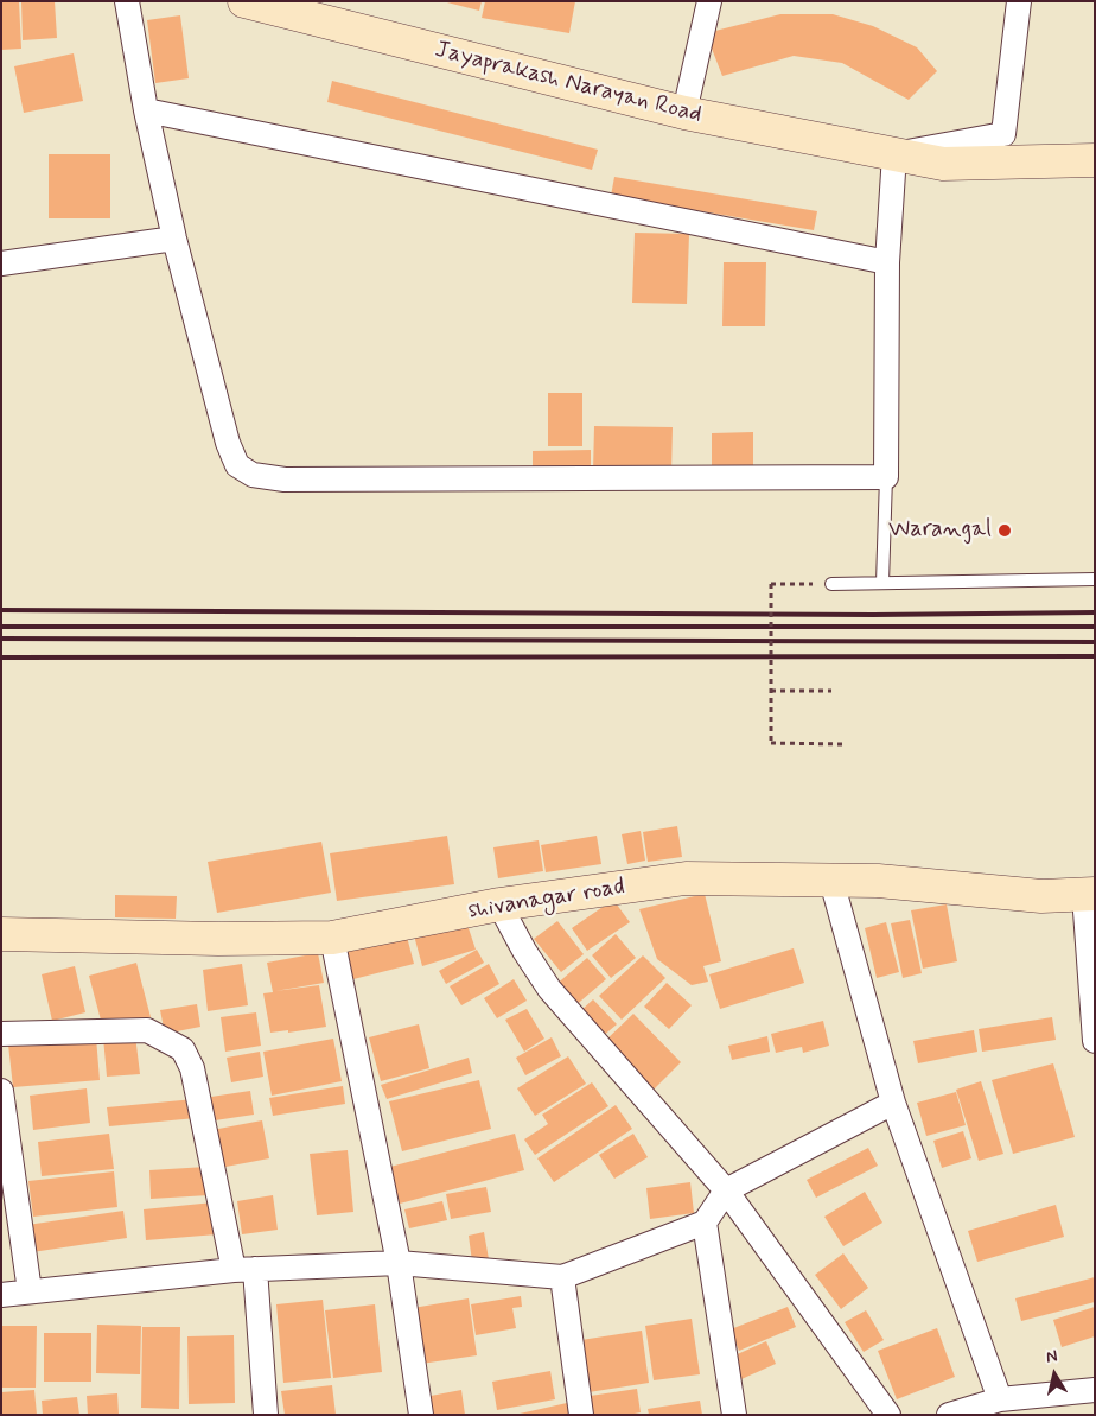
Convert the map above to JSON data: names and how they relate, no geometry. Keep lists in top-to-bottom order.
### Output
{
  "streets": {
    "street": ["Jayaprakash Narayan Road", "shivanagar road"]
  },
  "places": ["Warangal"],
  "north": "top"
}
